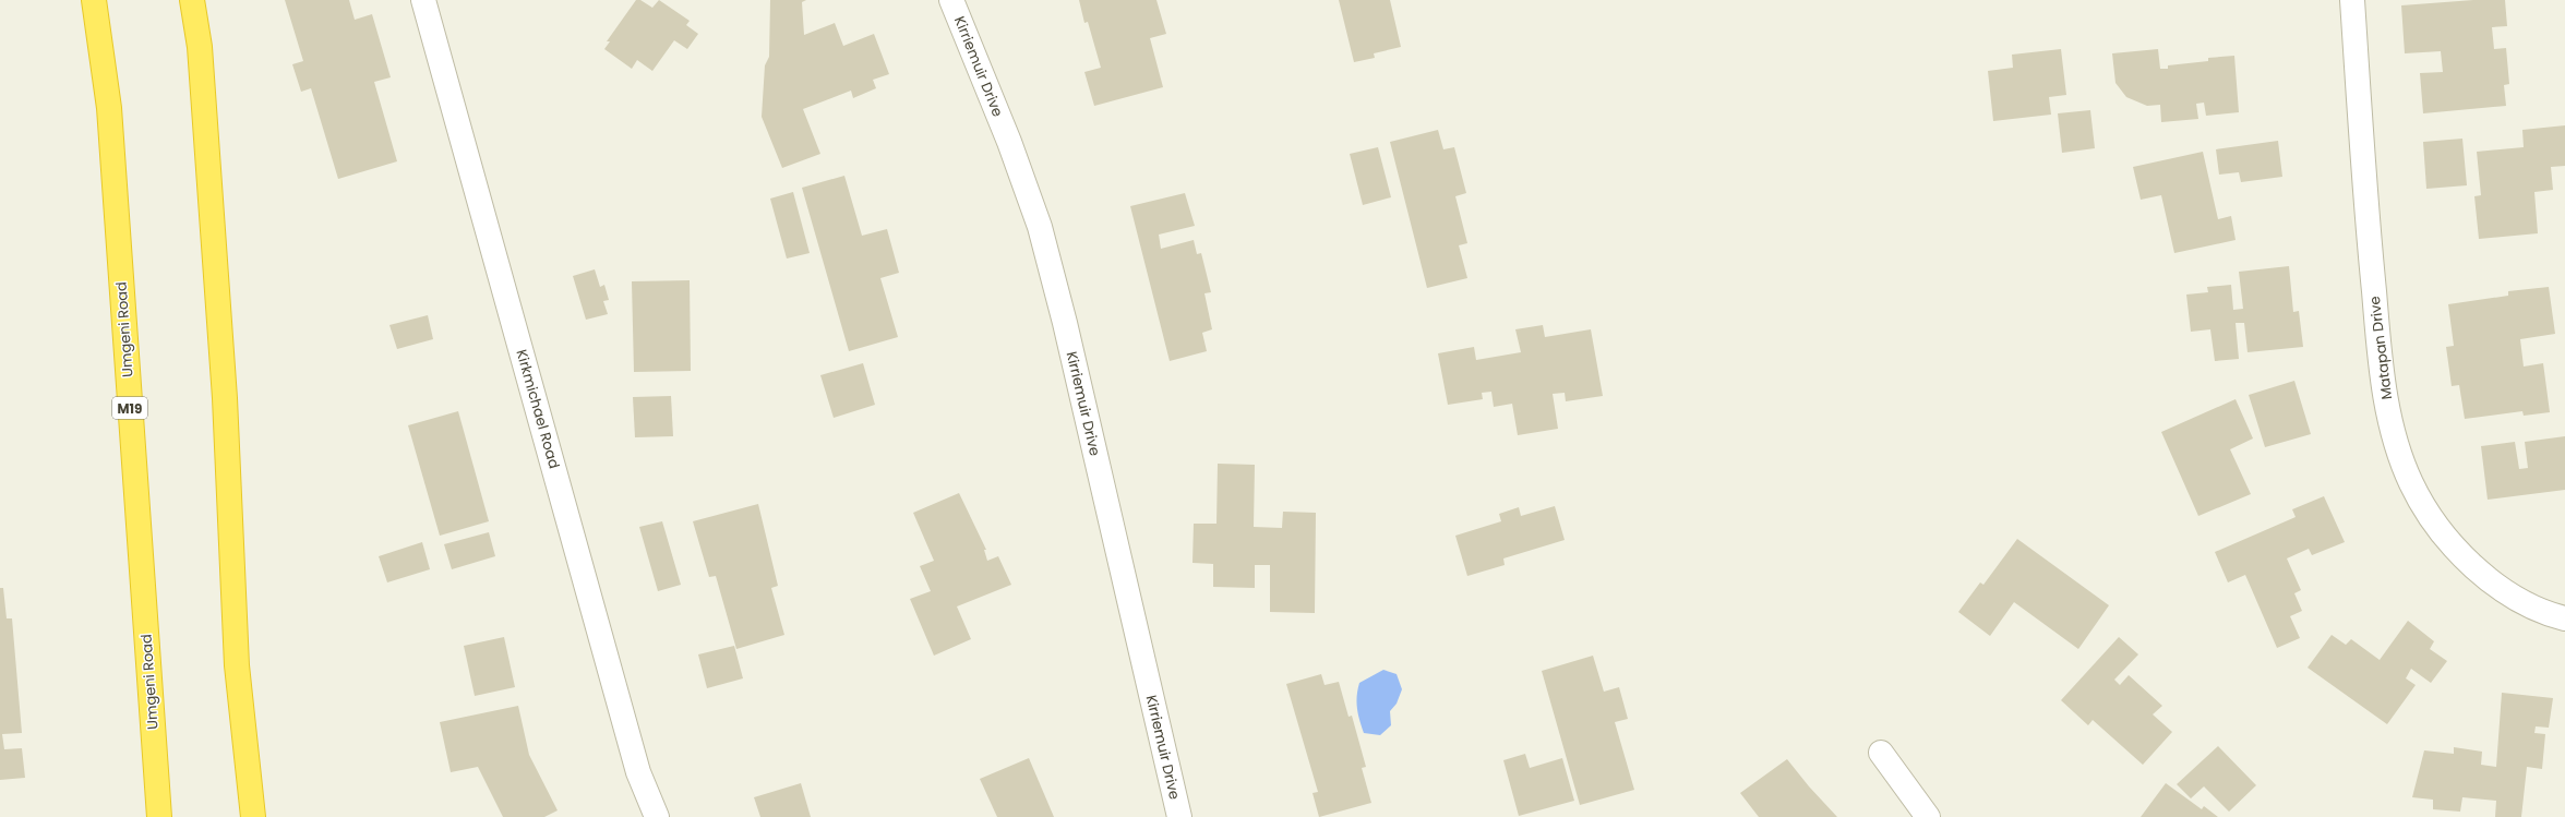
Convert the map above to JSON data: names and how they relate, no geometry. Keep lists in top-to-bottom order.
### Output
{
  "streets": {
    "highway": ["Umgeni Road", "M19"],
    "street": ["Kirriemuir Drive", "Matapan Drive", "Kirkmichael Road"]
  }
}
